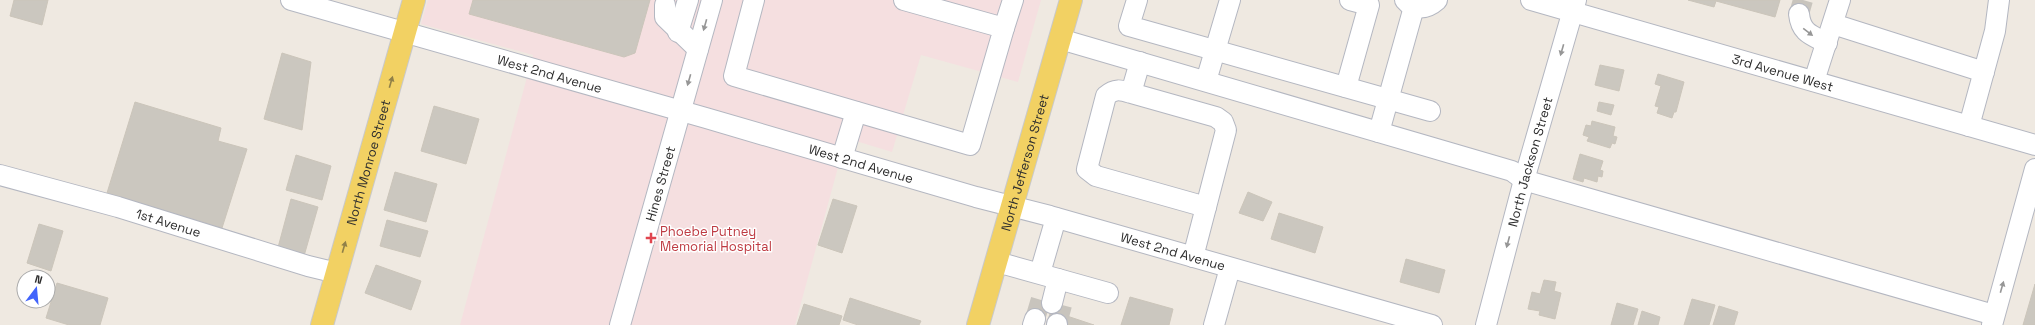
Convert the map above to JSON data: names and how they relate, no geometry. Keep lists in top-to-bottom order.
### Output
{
  "streets": {
    "main road": ["North Monroe Street", "North Jefferson Street"],
    "street": [
      "3rd Avenue West",
      "West 2nd Avenue",
      "North Jackson Street",
      "Hines Street",
      "1st Avenue"
    ]
  },
  "crossings": [
    ["3rd Avenue West", "North Jackson Street"],
    ["West 2nd Avenue", "North Monroe Street"],
    ["West 2nd Avenue", "North Jefferson Street"],
    ["West 2nd Avenue", "Hines Street"],
    ["North Monroe Street", "1st Avenue"]
  ],
  "one_way": ["North Monroe Street"],
  "places": {
    "health": ["Phoebe Putney Memorial Hospital"]
  },
  "north": "top"
}
